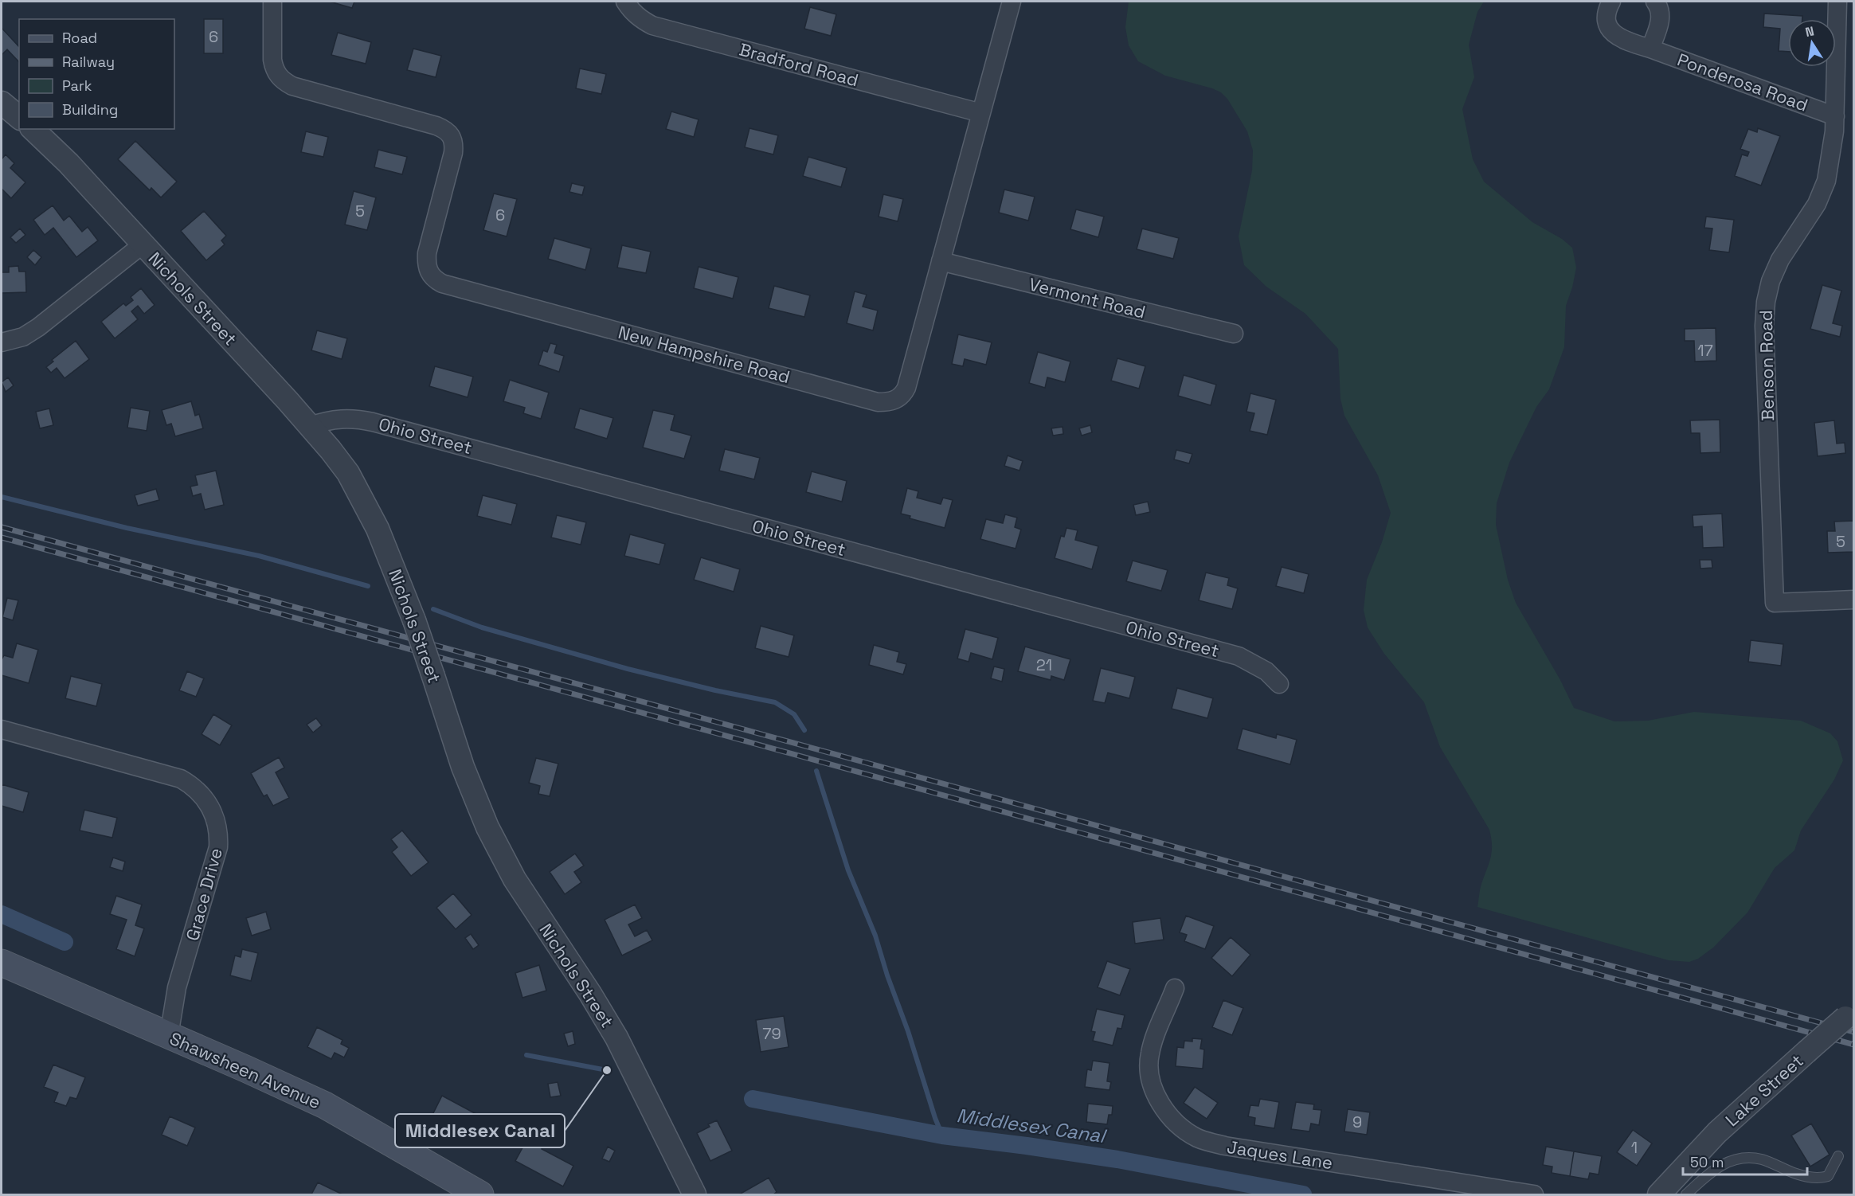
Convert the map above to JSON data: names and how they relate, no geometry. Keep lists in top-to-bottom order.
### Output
{
  "streets": {
    "main road": ["Shawsheen Avenue"],
    "street": [
      "Bradford Road",
      "Ponderosa Road",
      "Vermont Road",
      "Nichols Street",
      "New Hampshire Road",
      "Benson Road",
      "Ohio Street",
      "Grace Drive",
      "Lake Street",
      "Jaques Lane"
    ]
  },
  "crossings": [
    ["Bradford Road", "New Hampshire Road"],
    ["Ponderosa Road", "Benson Road"],
    ["Vermont Road", "New Hampshire Road"],
    ["Nichols Street", "Ohio Street"],
    ["Grace Drive", "Shawsheen Avenue"]
  ],
  "water": ["Middlesex Canal"],
  "places": ["Middlesex Canal"],
  "house_numbers": [
    "6",
    "5",
    "6",
    "17",
    "5",
    "21",
    "79",
    "9",
    "1"
  ],
  "legend": [
    "Road",
    "Railway",
    "Park",
    "Building"
  ],
  "scale_bar": "50 m",
  "north": "top"
}
